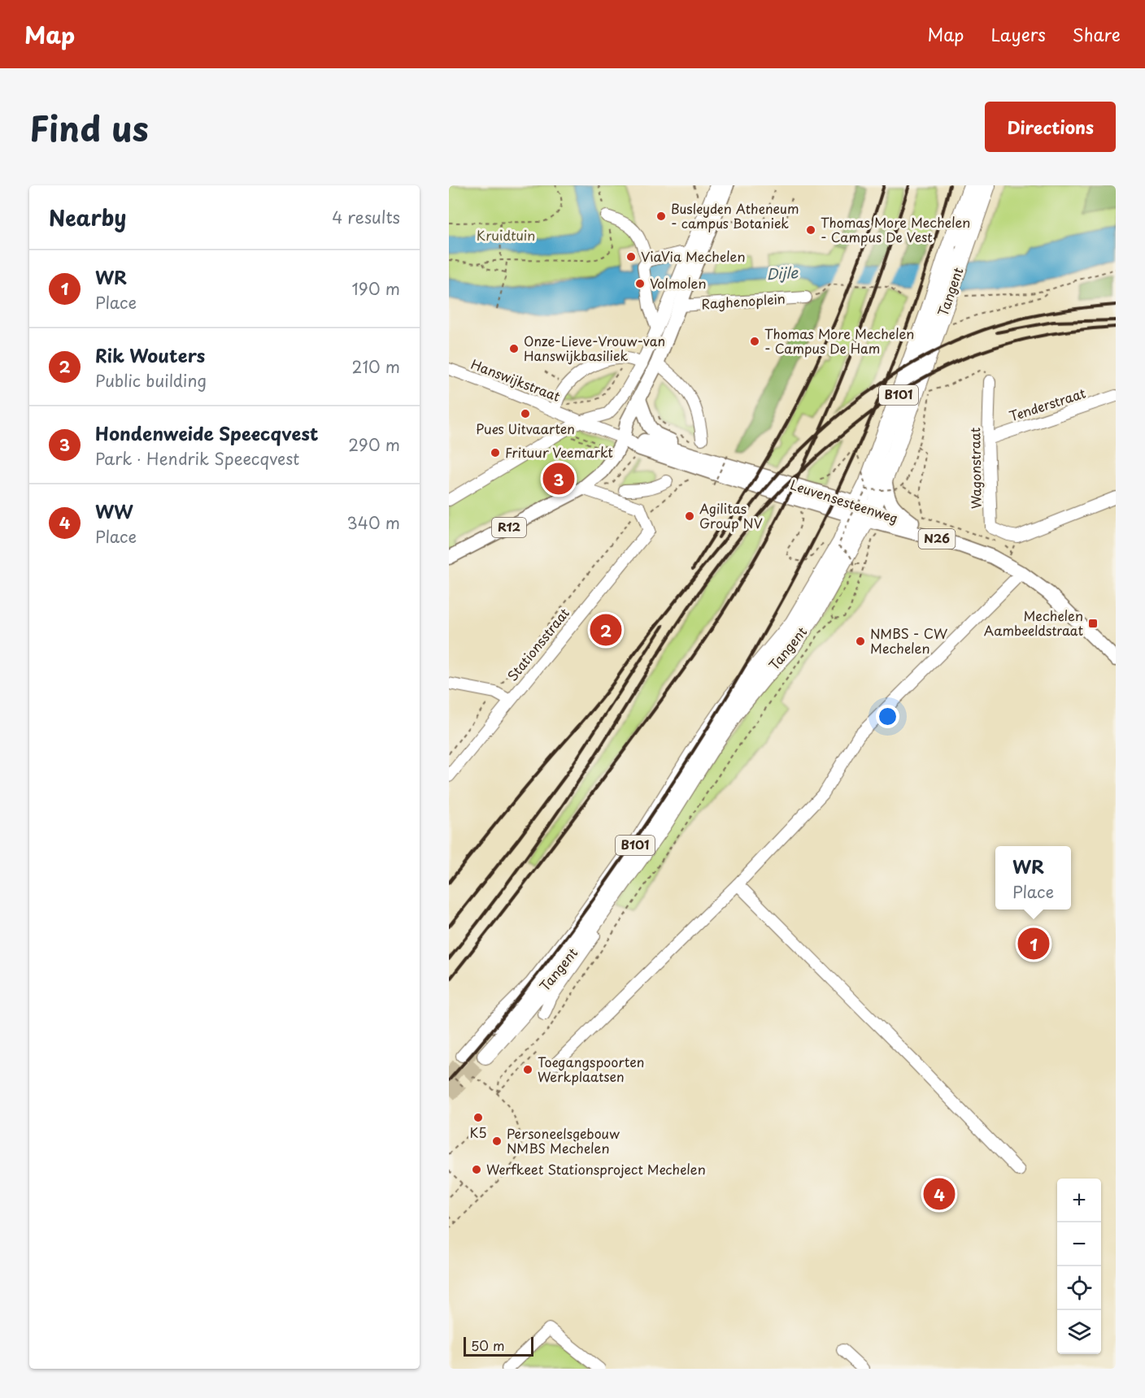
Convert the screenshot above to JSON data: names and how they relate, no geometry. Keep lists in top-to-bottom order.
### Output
{
  "streets": {
    "highway": ["Tangent", "B101"],
    "main road": ["Leuvensesteenweg", "R12", "N26"],
    "street": [
      "Raghenoplein",
      "Hanswijkstraat",
      "Tenderstraat",
      "Wagonstraat",
      "Stationsstraat"
    ]
  },
  "crossings": [
    ["Tangent", "Leuvensesteenweg"],
    ["Raghenoplein", "R12"],
    ["Hanswijkstraat", "Leuvensesteenweg"],
    ["Hanswijkstraat", "R12"],
    ["Tenderstraat", "Wagonstraat"],
    ["Leuvensesteenweg", "R12"]
  ],
  "water": ["Dijle"],
  "parks": ["Kruidtuin"],
  "places": {
    "other": [
      "Busleyden Atheneum - campus Botaniek",
      "Thomas More Mechelen - Campus De Vest",
      "ViaVia Mechelen",
      "Volmolen",
      "Thomas More Mechelen - Campus De Ham",
      "Onze-Lieve-Vrouw-van Hanswijkbasiliek",
      "Pues Uitvaarten",
      "Frituur Veemarkt",
      "Agilitas Group NV",
      "NMBS - CW Mechelen",
      "Toegangspoorten Werkplaatsen",
      "K5",
      "Personeelsgebouw NMBS Mechelen",
      "Werfkeet Stationsproject Mechelen"
    ],
    "transit": ["Mechelen Aambeeldstraat"]
  },
  "scale_bar": "50 m",
  "page": {
    "header": "Map",
    "nav": ["Map", "Layers", "Share"],
    "title": "Find us",
    "buttons": "Directions",
    "heading": ["Nearby", "4 results"],
    "list": [
      {
        "mark": "1",
        "name": "WR",
        "note": "Place",
        "value": "190 m"
      },
      {
        "mark": "2",
        "name": "Rik Wouters",
        "note": "Public building",
        "value": "210 m"
      },
      {
        "mark": "3",
        "name": "Hondenweide Speecqvest",
        "note": "Park · Hendrik Speecqvest",
        "value": "290 m"
      },
      {
        "mark": "4",
        "name": "WW",
        "note": "Place",
        "value": "340 m"
      }
    ],
    "pins": [
      "3",
      "2",
      "1",
      "4"
    ],
    "popup": ["WR", "Place"],
    "map_buttons": ["+", "−"],
    "scale": "50 m"
  }
}
